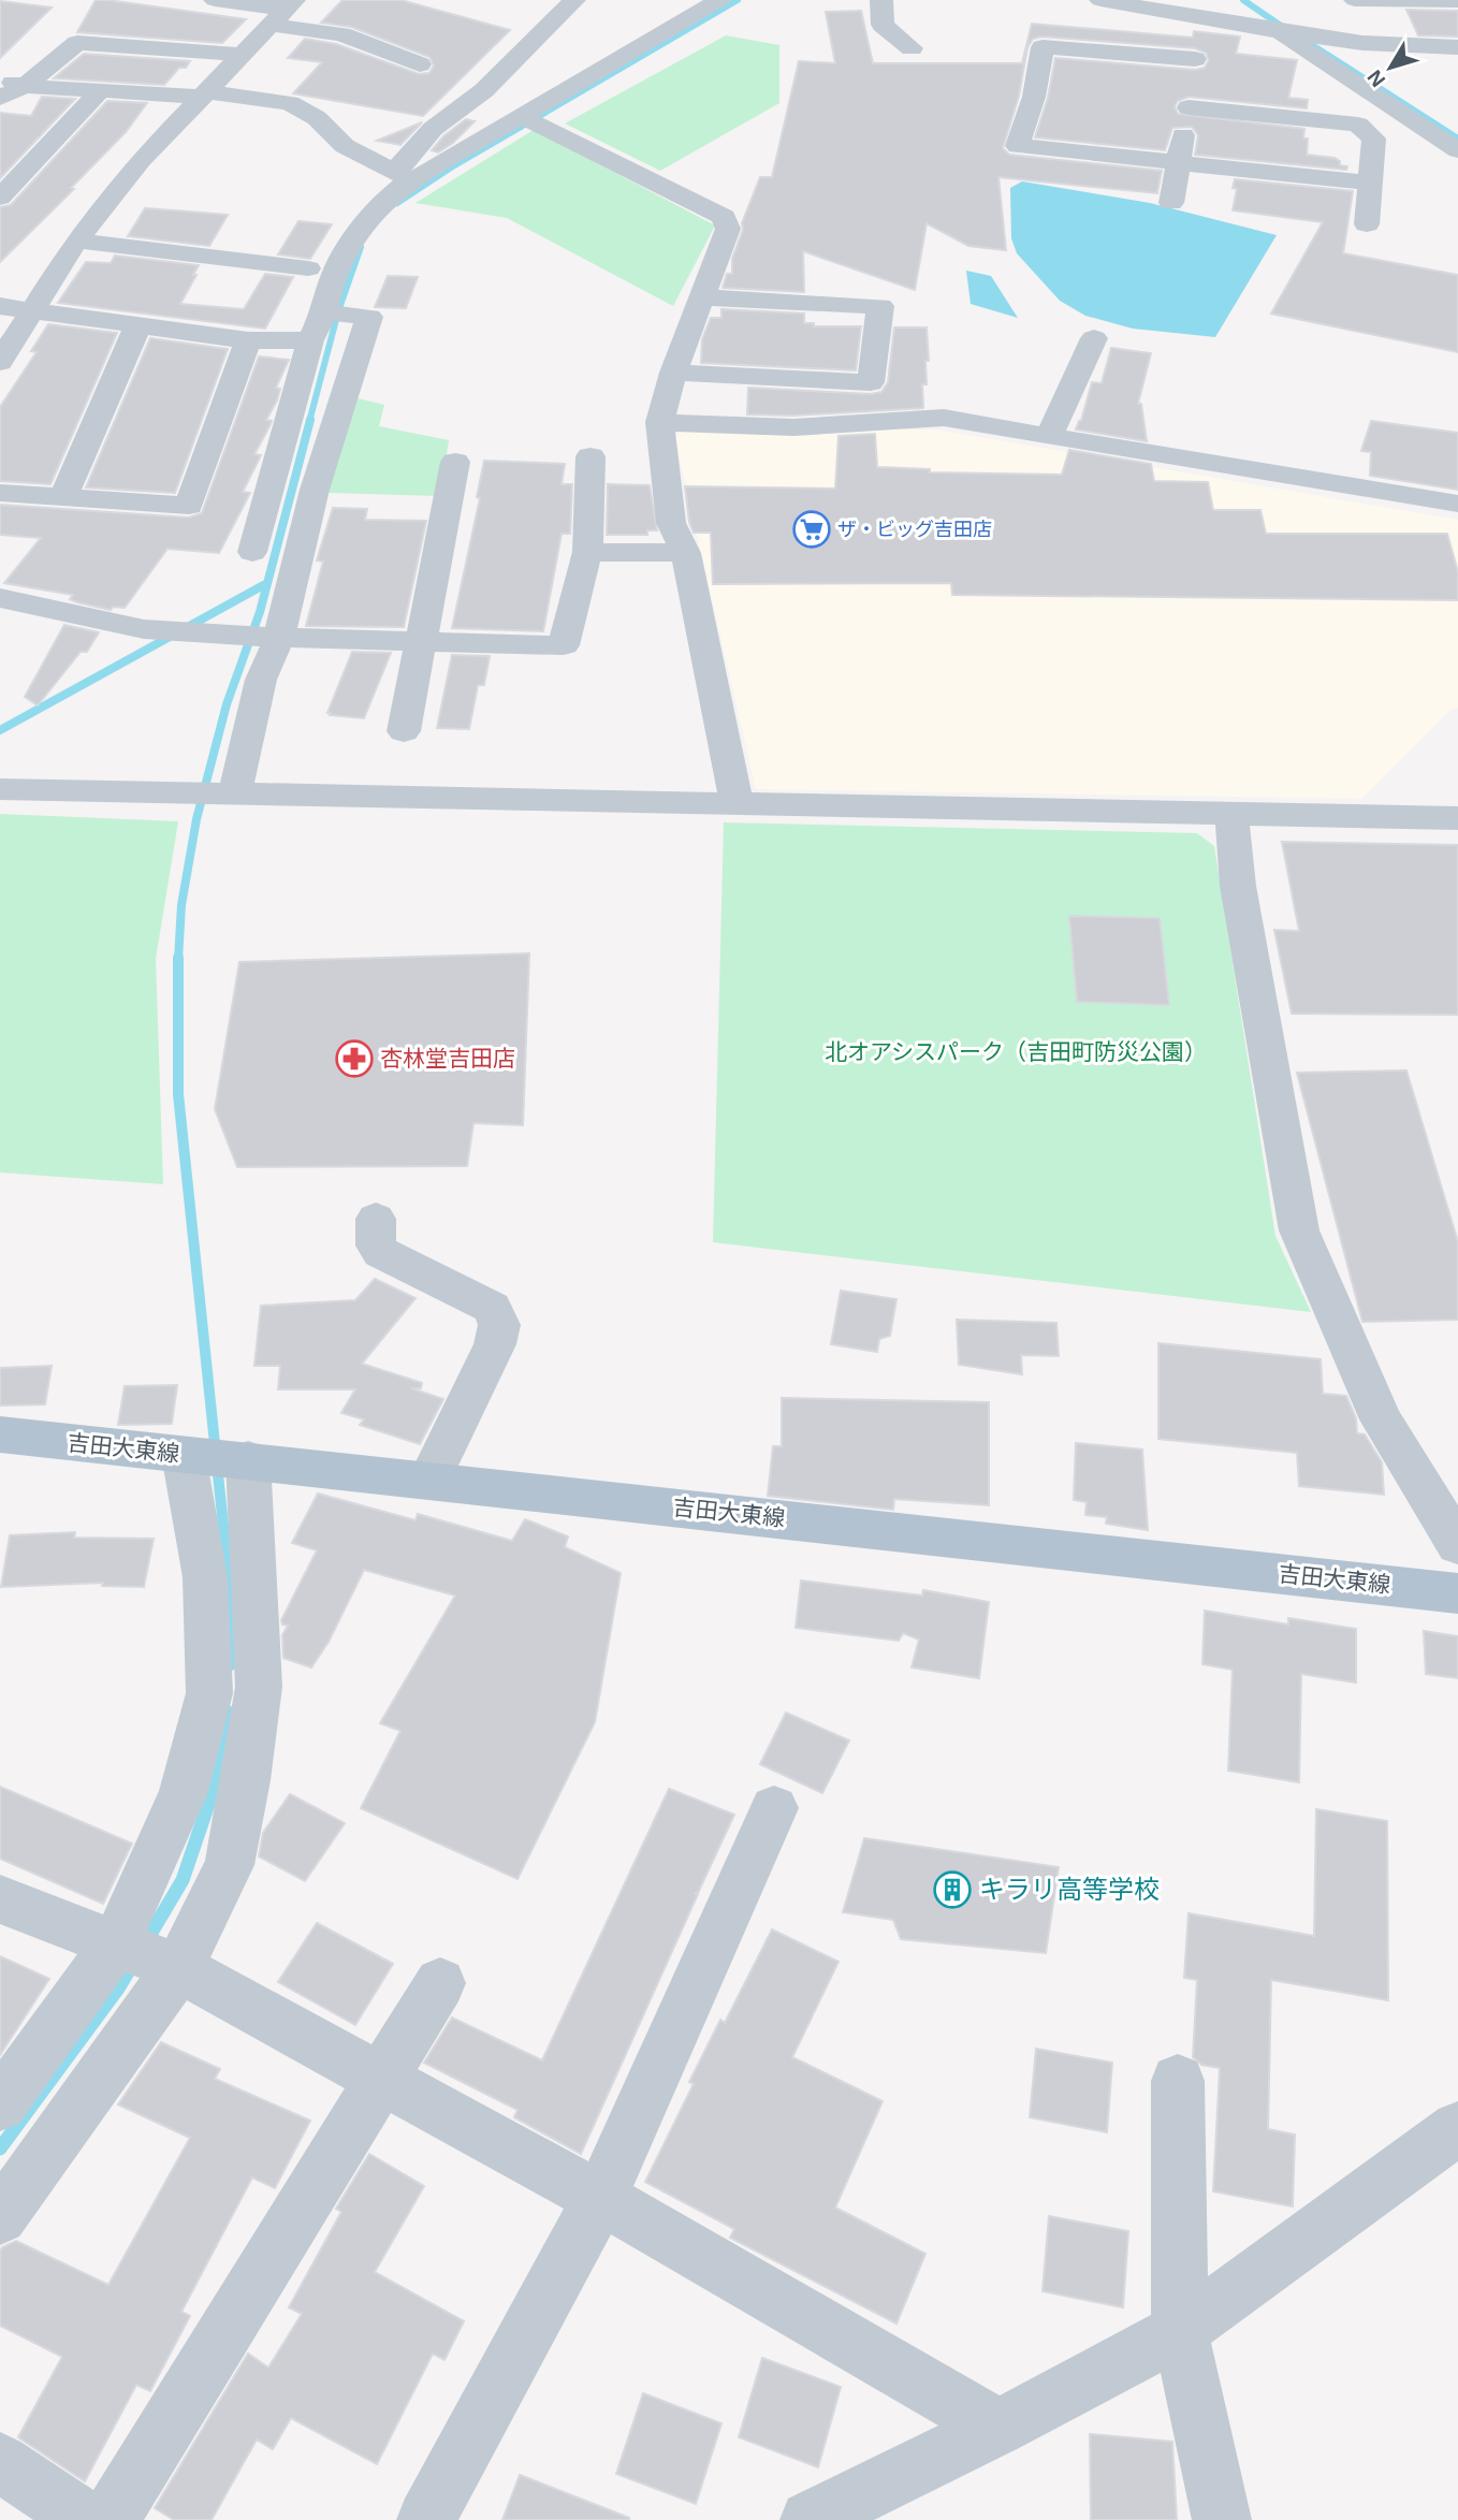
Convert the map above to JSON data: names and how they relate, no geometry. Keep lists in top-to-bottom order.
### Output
{
  "streets": {
    "main road": ["吉田大東線"]
  },
  "parks": ["北オアシスパーク（吉田町防災公園）"],
  "places": {
    "supermarket": ["ザ・ビッグ吉田店"],
    "pharmacy": ["杏林堂吉田店"],
    "building": ["キラリ高等学校"]
  },
  "north": "bottom left"
}
